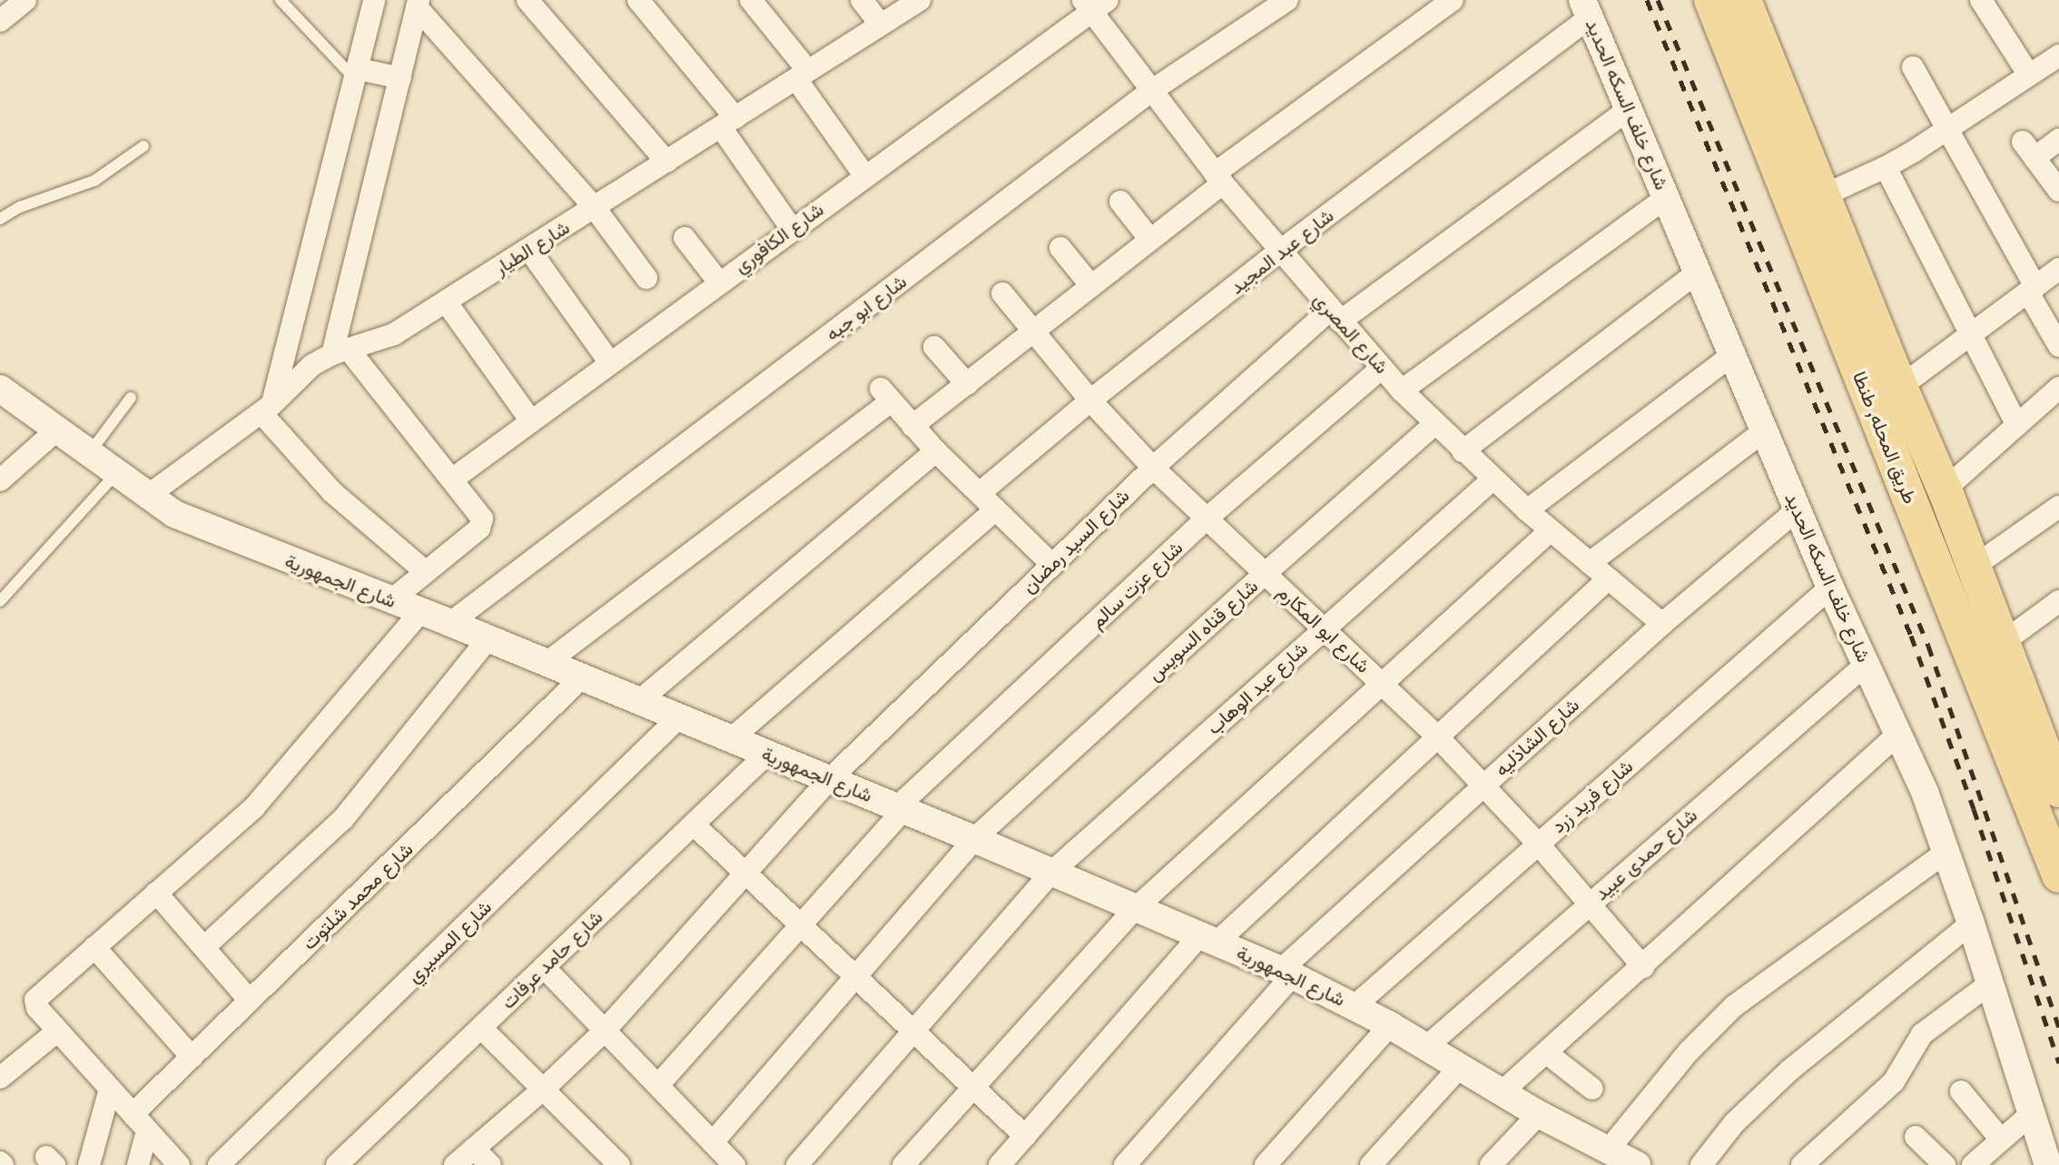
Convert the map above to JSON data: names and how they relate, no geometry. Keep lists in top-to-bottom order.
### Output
{
  "streets": {
    "main road": ["طريق المحله, طنطا"],
    "street": [
      "شارع خلف السكه الحديد",
      "شارع الكافوري",
      "شارع الطيار",
      "شارع عبد المجيد",
      "شارع ابو جبه",
      "شارع المصري",
      "شارع السيد رمضان",
      "شارع الجمهورية",
      "شارع عزت سالم",
      "شارع ابو المكارم",
      "شارع قناه السويس",
      "شارع عبد الوهاب",
      "شارع الشاذليه",
      "شارع فريد زرد",
      "شارع حمدى عبيد",
      "شارع محمد شلتوت",
      "شارع المسيري",
      "شارع حامد عرفات"
    ]
  },
  "crossings": [
    ["شارع خلف السكه الحديد", "شارع عبد المجيد"],
    ["شارع خلف السكه الحديد", "شارع السيد رمضان"],
    ["شارع خلف السكه الحديد", "شارع الشاذليه"],
    ["شارع خلف السكه الحديد", "شارع فريد زرد"],
    ["شارع خلف السكه الحديد", "شارع حمدى عبيد"],
    ["شارع الكافوري", "شارع المصري"],
    ["شارع الطيار", "شارع الجمهورية"],
    ["شارع عبد المجيد", "شارع المصري"],
    ["شارع عبد المجيد", "شارع ابو المكارم"],
    ["شارع ابو جبه", "شارع المصري"],
    ["شارع ابو جبه", "شارع الجمهورية"],
    ["شارع المصري", "شارع السيد رمضان"],
    ["شارع المصري", "شارع عزت سالم"],
    ["شارع المصري", "شارع قناه السويس"],
    ["شارع المصري", "شارع عبد الوهاب"],
    ["شارع المصري", "شارع الشاذليه"],
    ["شارع السيد رمضان", "شارع الجمهورية"],
    ["شارع السيد رمضان", "شارع ابو المكارم"],
    ["شارع الجمهورية", "شارع عزت سالم"],
    ["شارع الجمهورية", "شارع قناه السويس"],
    ["شارع الجمهورية", "شارع عبد الوهاب"],
    ["شارع الجمهورية", "شارع الشاذليه"],
    ["شارع الجمهورية", "شارع فريد زرد"],
    ["شارع الجمهورية", "شارع حمدى عبيد"],
    ["شارع الجمهورية", "شارع محمد شلتوت"],
    ["شارع الجمهورية", "شارع المسيري"],
    ["شارع الجمهورية", "شارع حامد عرفات"],
    ["شارع عزت سالم", "شارع ابو المكارم"],
    ["شارع ابو المكارم", "شارع قناه السويس"],
    ["شارع ابو المكارم", "شارع عبد الوهاب"],
    ["شارع ابو المكارم", "شارع الشاذليه"],
    ["شارع ابو المكارم", "شارع فريد زرد"],
    ["شارع ابو المكارم", "شارع حمدى عبيد"]
  ]
}
